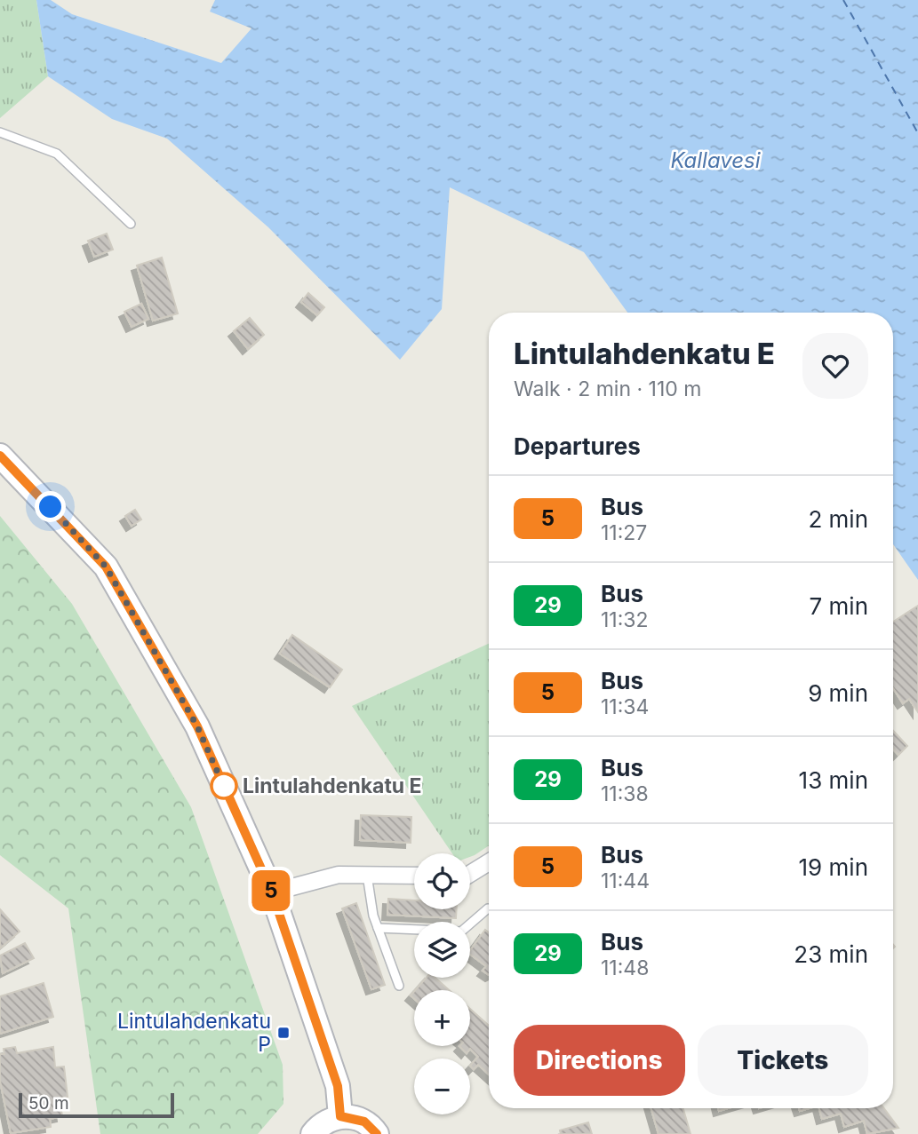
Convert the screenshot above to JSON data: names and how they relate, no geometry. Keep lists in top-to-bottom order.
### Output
{
  "water": ["Kallavesi"],
  "places": {
    "other": ["Lintulahdenkatu E"],
    "transit": ["Lintulahdenkatu P"]
  },
  "lines": ["bus line 5"],
  "scale_bar": "50 m",
  "page": {
    "on_map": "5",
    "heading": [
      ["Lintulahdenkatu E", "Walk · 2 min · 110 m"],
      "Departures"
    ],
    "list": [
      {
        "mark": "5",
        "name": "Bus",
        "note": "11:27",
        "value": "2 min"
      },
      {
        "mark": "29",
        "name": "Bus",
        "note": "11:32",
        "value": "7 min"
      },
      {
        "mark": "5",
        "name": "Bus",
        "note": "11:34",
        "value": "9 min"
      },
      {
        "mark": "29",
        "name": "Bus",
        "note": "11:38",
        "value": "13 min"
      },
      {
        "mark": "5",
        "name": "Bus",
        "note": "11:44",
        "value": "19 min"
      },
      {
        "mark": "29",
        "name": "Bus",
        "note": "11:48",
        "value": "23 min"
      }
    ],
    "map_buttons": ["+", "−"],
    "buttons": ["Directions", "Tickets"],
    "scale": "50 m"
  }
}
